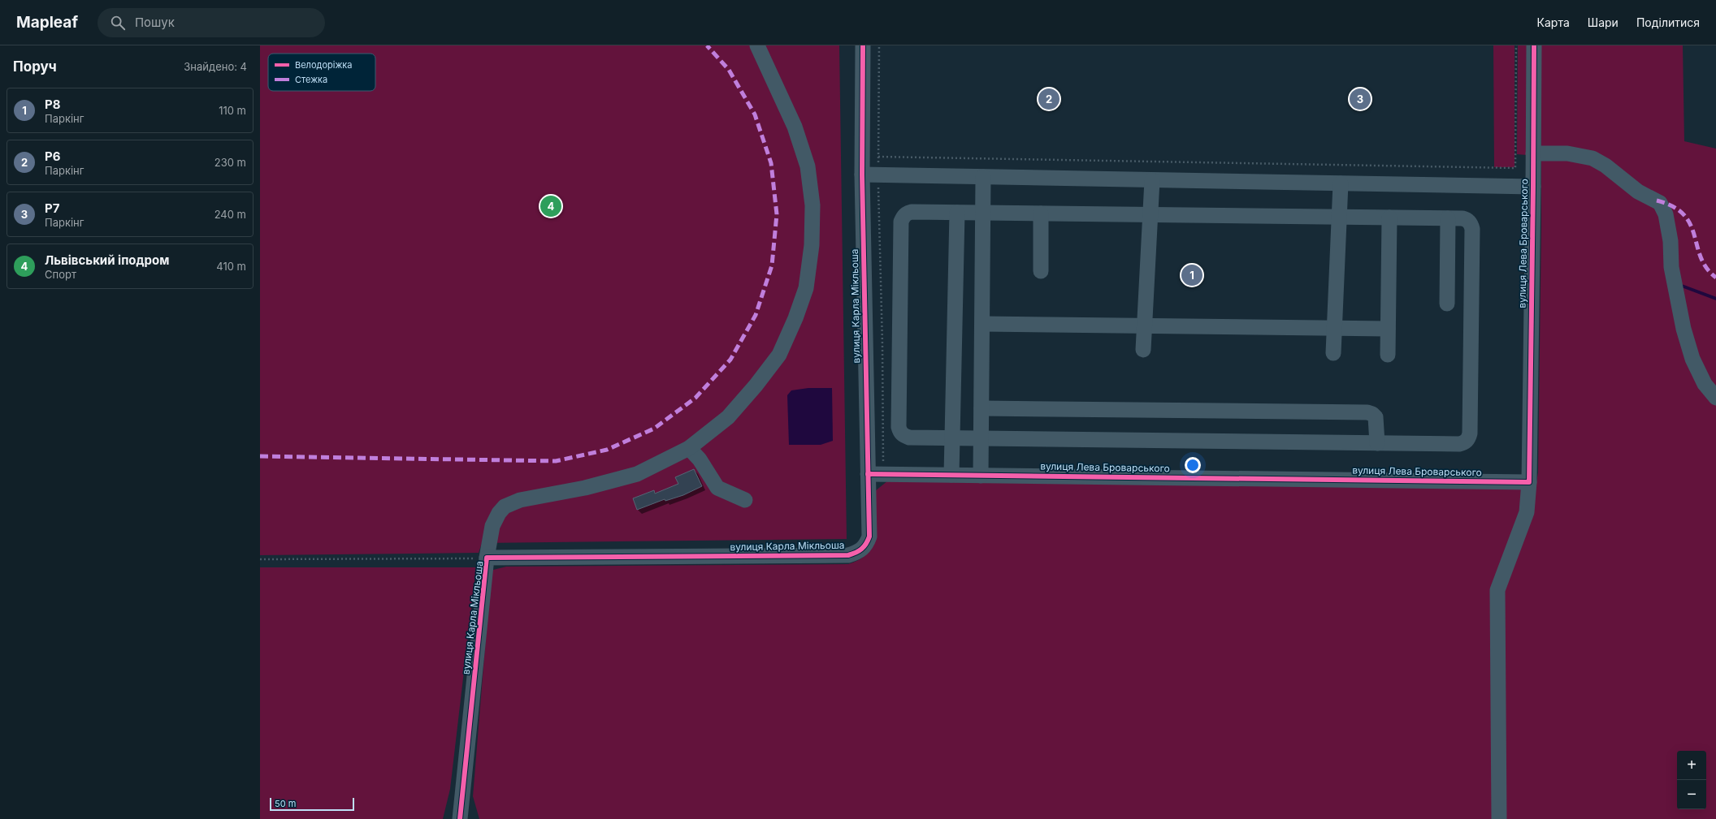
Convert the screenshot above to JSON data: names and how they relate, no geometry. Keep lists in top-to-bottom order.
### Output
{
  "streets": {
    "street": ["вулиця Лева Броварського", "вулиця Карла Мікльоша"]
  },
  "crossings": [
    ["вулиця Лева Броварського", "вулиця Карла Мікльоша"]
  ],
  "legend": ["Велодоріжка", "Стежка"],
  "scale_bar": "50 m",
  "page": {
    "header": "Mapleaf",
    "search": "Пошук",
    "nav": ["Карта", "Шари", "Поділитися"],
    "heading": ["Поруч", "Знайдено: 4"],
    "pins": [
      "2",
      "3",
      "4",
      "1"
    ],
    "list": [
      {
        "mark": "1",
        "name": "P8",
        "note": "Паркінг",
        "value": "110 m"
      },
      {
        "mark": "2",
        "name": "P6",
        "note": "Паркінг",
        "value": "230 m"
      },
      {
        "mark": "3",
        "name": "P7",
        "note": "Паркінг",
        "value": "240 m"
      },
      {
        "mark": "4",
        "name": "Львівський іподром",
        "note": "Спорт",
        "value": "410 m"
      }
    ],
    "map_buttons": ["+", "−"],
    "scale": "50 m"
  }
}
